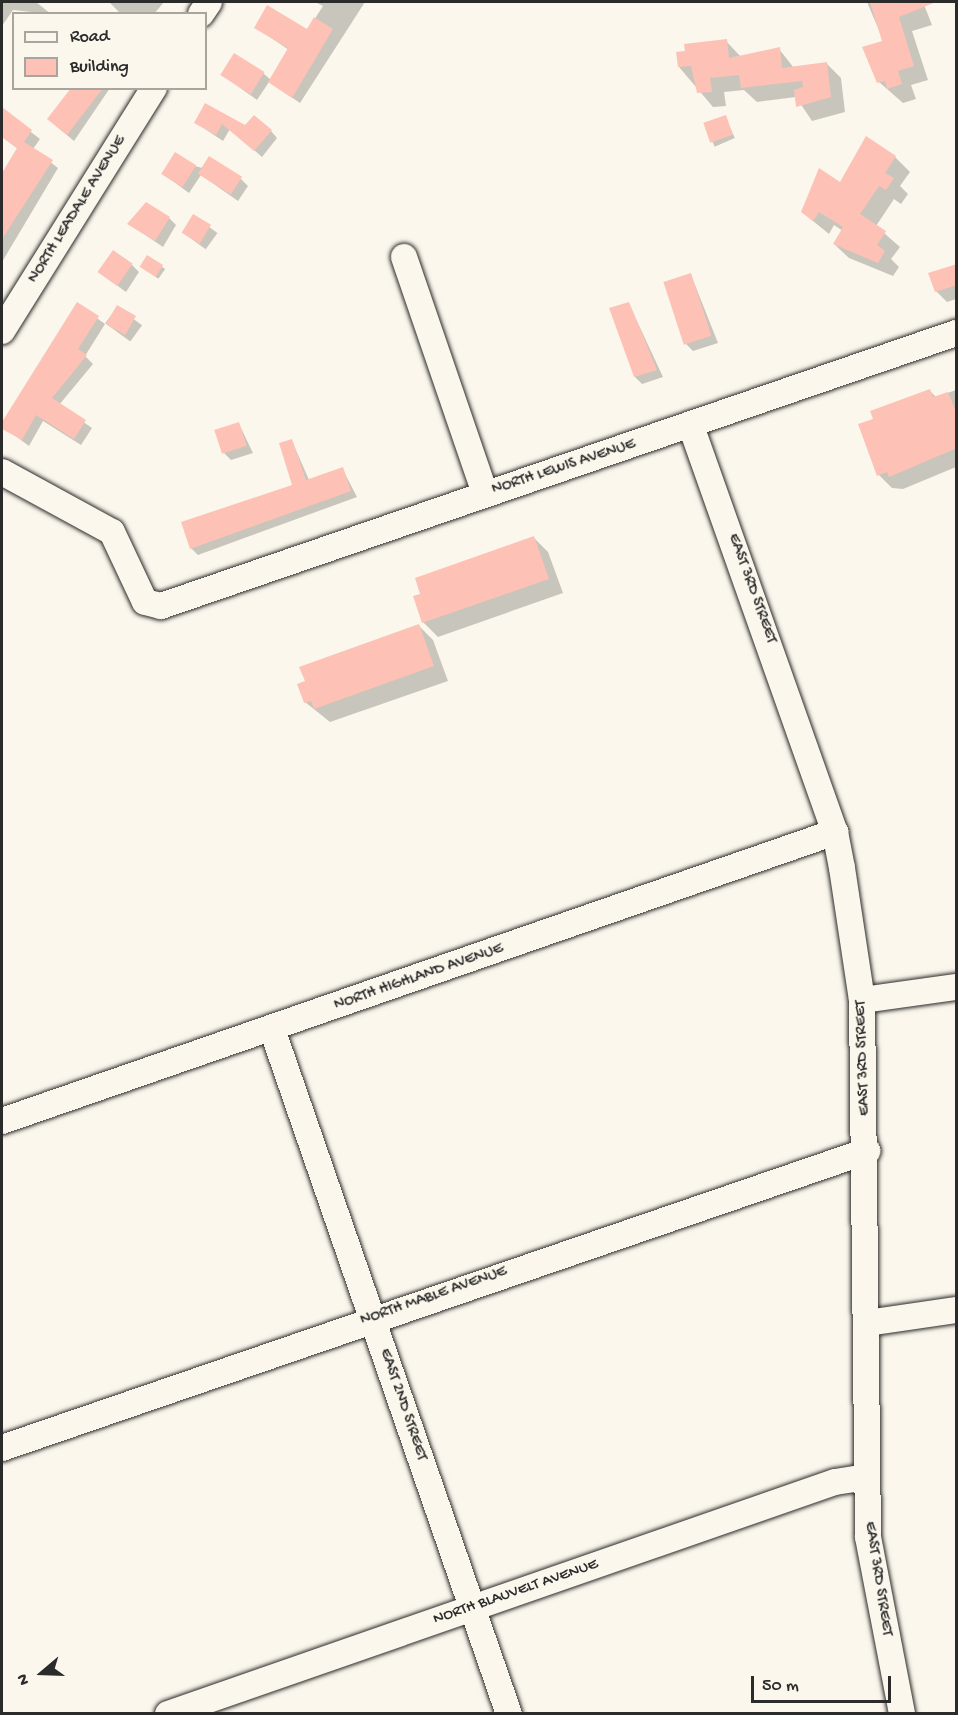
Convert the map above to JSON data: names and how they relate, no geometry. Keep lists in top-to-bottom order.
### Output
{
  "streets": {
    "street": [
      "NORTH LEADALE AVENUE",
      "NORTH LEWIS AVENUE",
      "EAST 3RD STREET",
      "NORTH HIGHLAND AVENUE",
      "NORTH MABLE AVENUE",
      "EAST 2ND STREET",
      "NORTH BLAUVELT AVENUE"
    ]
  },
  "crossings": [
    ["NORTH LEWIS AVENUE", "EAST 3RD STREET"],
    ["EAST 3RD STREET", "NORTH HIGHLAND AVENUE"],
    ["EAST 3RD STREET", "NORTH MABLE AVENUE"],
    ["EAST 3RD STREET", "NORTH BLAUVELT AVENUE"],
    ["NORTH HIGHLAND AVENUE", "EAST 2ND STREET"],
    ["NORTH MABLE AVENUE", "EAST 2ND STREET"],
    ["EAST 2ND STREET", "NORTH BLAUVELT AVENUE"]
  ],
  "legend": ["Road", "Building"],
  "scale_bar": "50 m",
  "north": "left"
}
